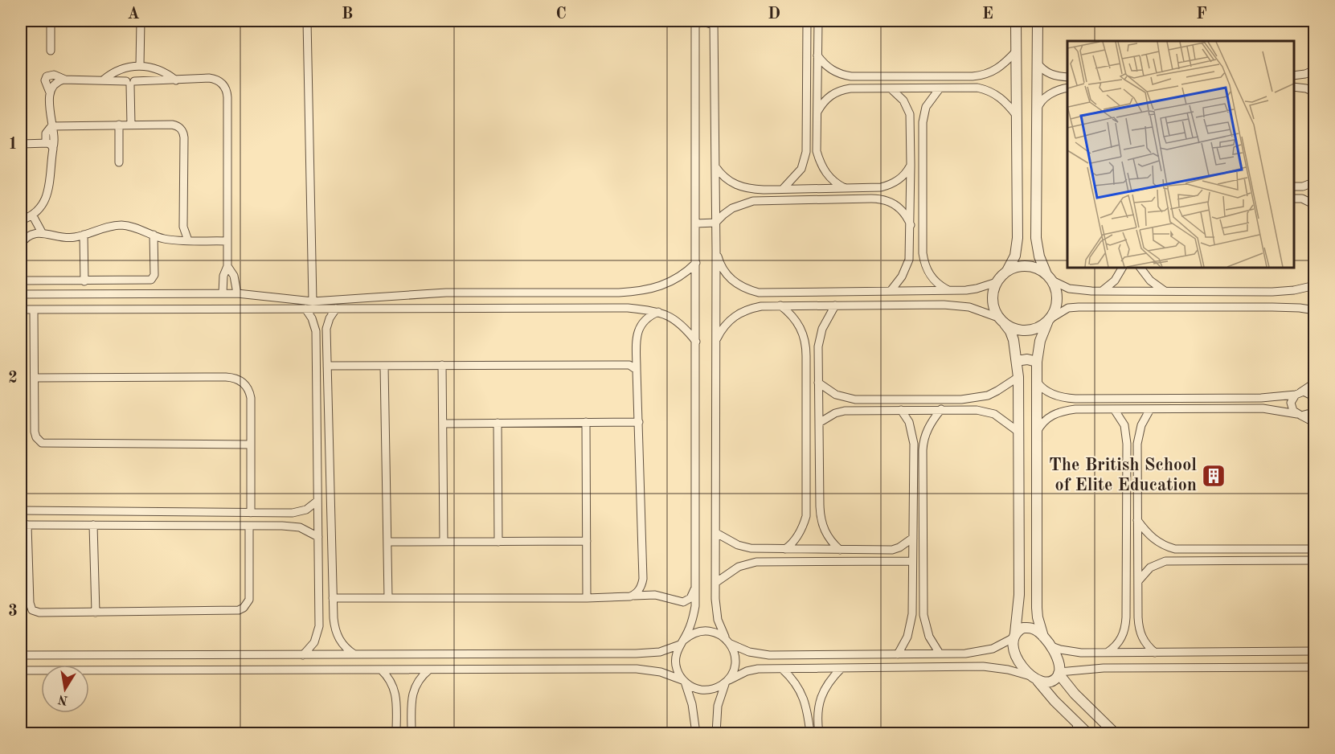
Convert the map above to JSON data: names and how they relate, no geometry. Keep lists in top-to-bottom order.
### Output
{
  "places": {
    "building": ["The British School of Elite Education"]
  },
  "north": "bottom",
  "grid": {
    "columns": [
      "A",
      "B",
      "C",
      "D",
      "E",
      "F"
    ],
    "rows": ["1", "2", "3"]
  }
}
